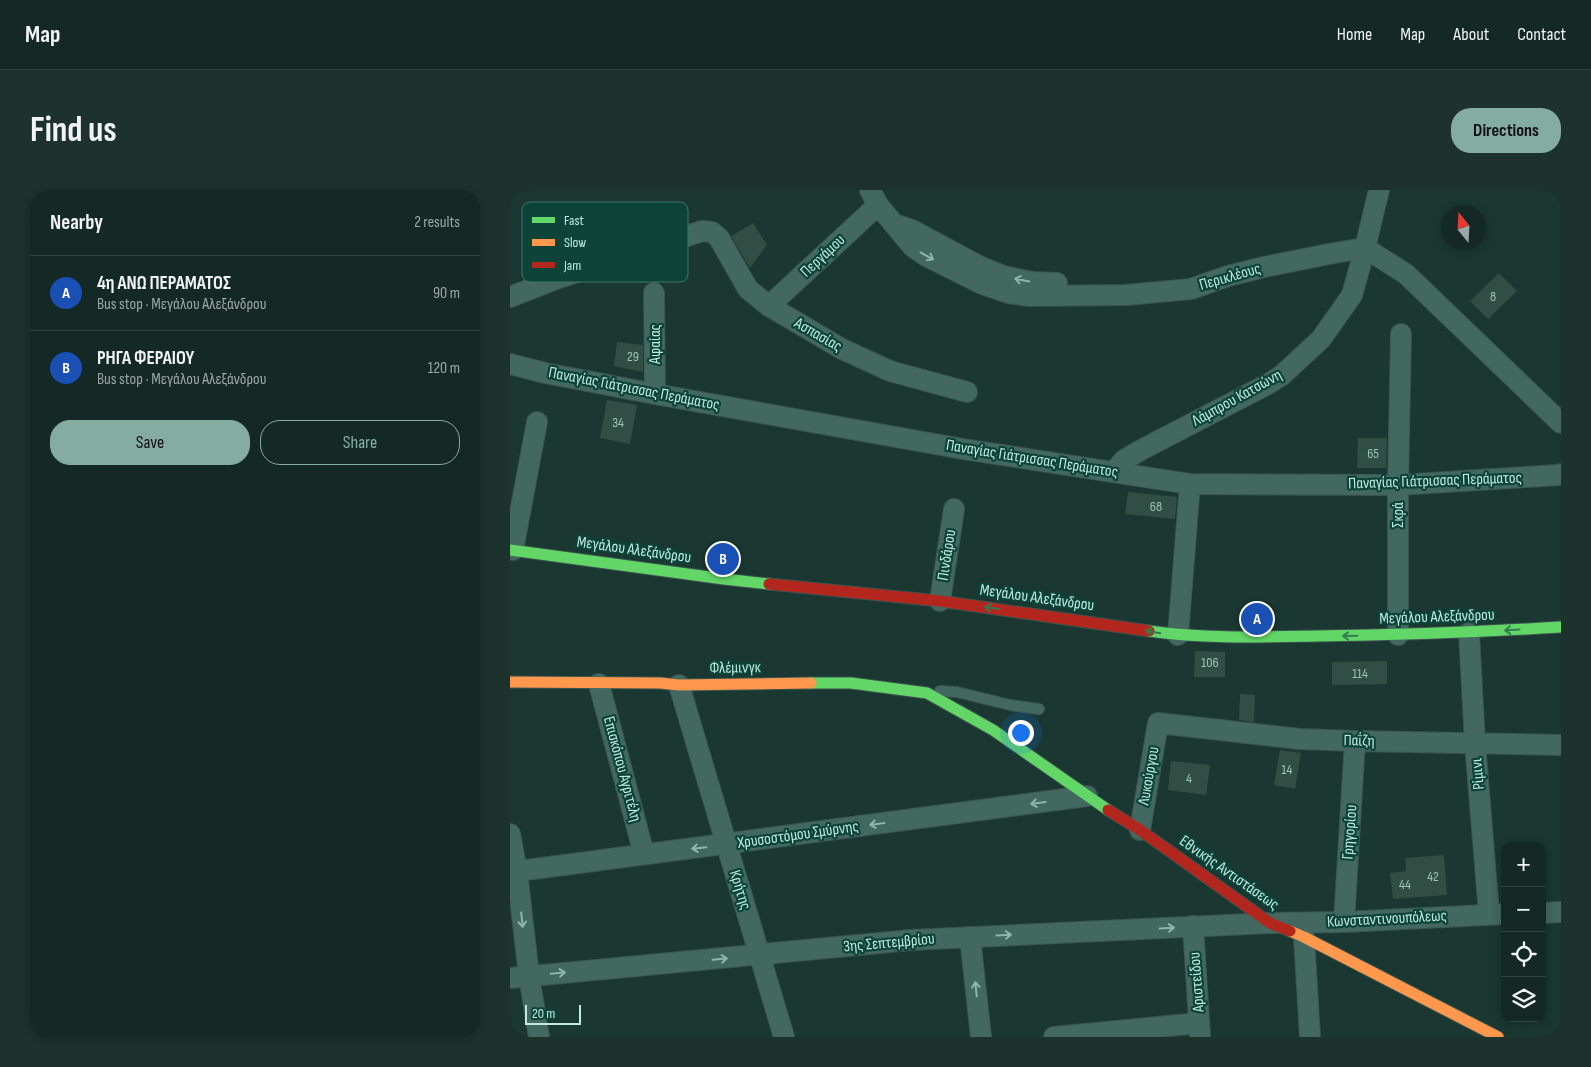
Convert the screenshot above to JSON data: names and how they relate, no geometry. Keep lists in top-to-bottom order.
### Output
{
  "streets": {
    "street": [
      "Περγάμου",
      "Περικλέους",
      "Ασπασίας",
      "Αφαίας",
      "Παναγίας Γιάτρισσας Περάματος",
      "Λάμπρου Κατσώνη",
      "Σκρά",
      "Μεγάλου Αλεξάνδρου",
      "Πινδάρου",
      "Φλέμινγκ",
      "Παΐζη",
      "Επισκόπου Αγριτέλη",
      "Ρίμινι",
      "Λυκούργου",
      "Γρηγορίου",
      "Χρυσοστόμου Σμύρνης",
      "Εθνικής Αντιστάσεως",
      "Κρήτης",
      "Κωνσταντινουπόλεως",
      "3ης Σεπτεμβρίου",
      "Αριστείδου"
    ]
  },
  "crossings": [
    ["Περγάμου", "Περικλέους"],
    ["Περγάμου", "Ασπασίας"],
    ["Περικλέους", "Λάμπρου Κατσώνη"],
    ["Αφαίας", "Παναγίας Γιάτρισσας Περάματος"],
    ["Παναγίας Γιάτρισσας Περάματος", "Λάμπρου Κατσώνη"],
    ["Παναγίας Γιάτρισσας Περάματος", "Σκρά"],
    ["Σκρά", "Μεγάλου Αλεξάνδρου"],
    ["Μεγάλου Αλεξάνδρου", "Πινδάρου"],
    ["Μεγάλου Αλεξάνδρου", "Ρίμινι"],
    ["Φλέμινγκ", "Επισκόπου Αγριτέλη"],
    ["Φλέμινγκ", "Εθνικής Αντιστάσεως"],
    ["Φλέμινγκ", "Κρήτης"],
    ["Παΐζη", "Ρίμινι"],
    ["Παΐζη", "Λυκούργου"],
    ["Παΐζη", "Γρηγορίου"],
    ["Επισκόπου Αγριτέλη", "Χρυσοστόμου Σμύρνης"],
    ["Ρίμινι", "Κωνσταντινουπόλεως"],
    ["Λυκούργου", "Εθνικής Αντιστάσεως"],
    ["Γρηγορίου", "Κωνσταντινουπόλεως"],
    ["Χρυσοστόμου Σμύρνης", "Εθνικής Αντιστάσεως"],
    ["Χρυσοστόμου Σμύρνης", "Κρήτης"],
    ["Εθνικής Αντιστάσεως", "Κωνσταντινουπόλεως"],
    ["Εθνικής Αντιστάσεως", "3ης Σεπτεμβρίου"],
    ["Κρήτης", "3ης Σεπτεμβρίου"],
    ["Κωνσταντινουπόλεως", "3ης Σεπτεμβρίου"],
    ["3ης Σεπτεμβρίου", "Αριστείδου"]
  ],
  "one_way": ["Μεγάλου Αλεξάνδρου", "Χρυσοστόμου Σμύρνης"],
  "house_numbers": [
    "8",
    "29",
    "34",
    "65",
    "68",
    "106",
    "114",
    "14",
    "4",
    "42",
    "44"
  ],
  "legend": ["Fast", "Slow", "Jam"],
  "scale_bar": "20 m",
  "north": "top",
  "page": {
    "header": "Map",
    "nav": [
      "Home",
      "Map",
      "About",
      "Contact"
    ],
    "buttons": [
      "Directions",
      ["Save", "Share"]
    ],
    "title": "Find us",
    "heading": ["Nearby", "2 results"],
    "list": [
      {
        "mark": "A",
        "name": "4η ΑΝΩ ΠΕΡΑΜΑΤΟΣ",
        "note": "Bus stop · Μεγάλου Αλεξάνδρου",
        "value": "90 m"
      },
      {
        "mark": "B",
        "name": "ΡΗΓΑ ΦΕΡΑΙΟΥ",
        "note": "Bus stop · Μεγάλου Αλεξάνδρου",
        "value": "120 m"
      }
    ],
    "pins": ["B", "A"],
    "map_buttons": ["+", "−"],
    "scale": "20 m"
  }
}
